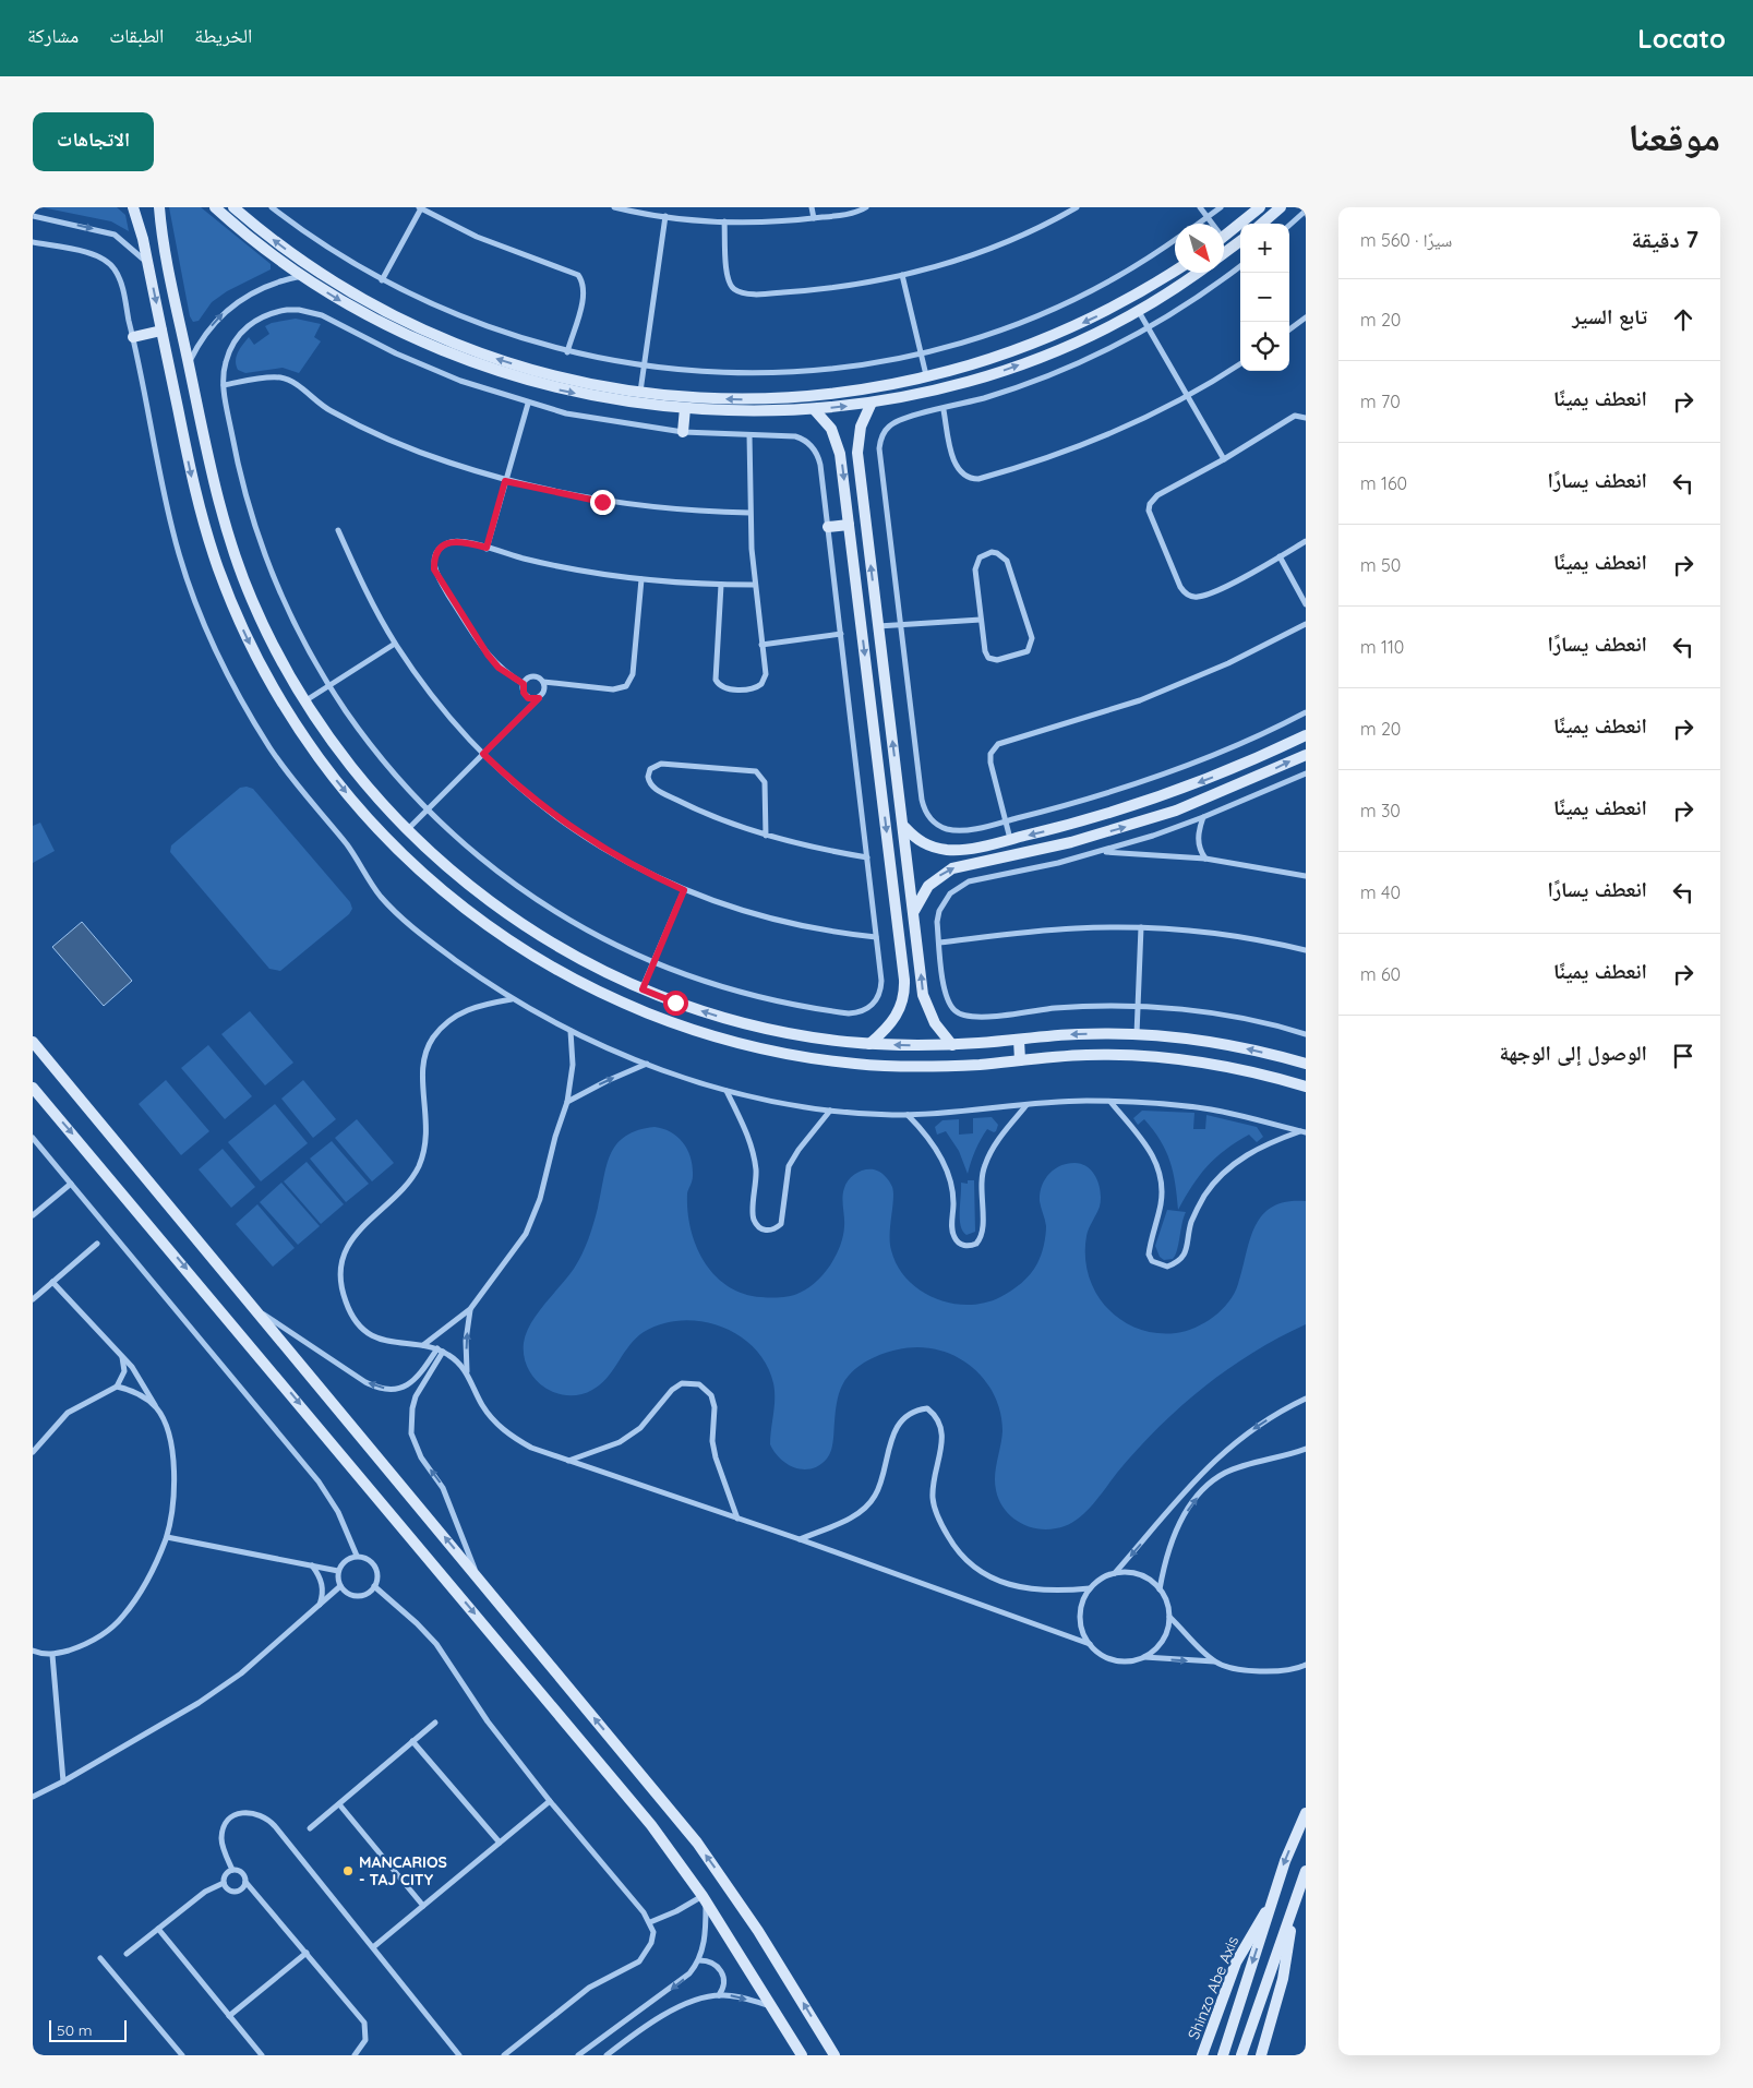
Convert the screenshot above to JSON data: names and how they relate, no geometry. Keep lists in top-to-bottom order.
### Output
{
  "streets": {
    "street": ["Shinzo Abe Axis"]
  },
  "places": ["MANCARIOS - TAJ CITY"],
  "scale_bar": "50 m",
  "north": "bottom right",
  "page": {
    "header": "Locato",
    "nav": ["الخريطة", "الطبقات", "مشاركة"],
    "title": "موقعنا",
    "buttons": "الاتجاهات",
    "heading": ["7 دقيقة", "سيرًا · 560 m"],
    "map_buttons": ["+", "−"],
    "list": [
      ["تابع السير", "20 m"],
      ["انعطف يمينًا", "70 m"],
      ["انعطف يسارًا", "160 m"],
      ["انعطف يمينًا", "50 m"],
      ["انعطف يسارًا", "110 m"],
      ["انعطف يمينًا", "20 m"],
      ["انعطف يمينًا", "30 m"],
      ["انعطف يسارًا", "40 m"],
      ["انعطف يمينًا", "60 m"],
      "الوصول إلى الوجهة"
    ],
    "scale": "50 m"
  }
}
